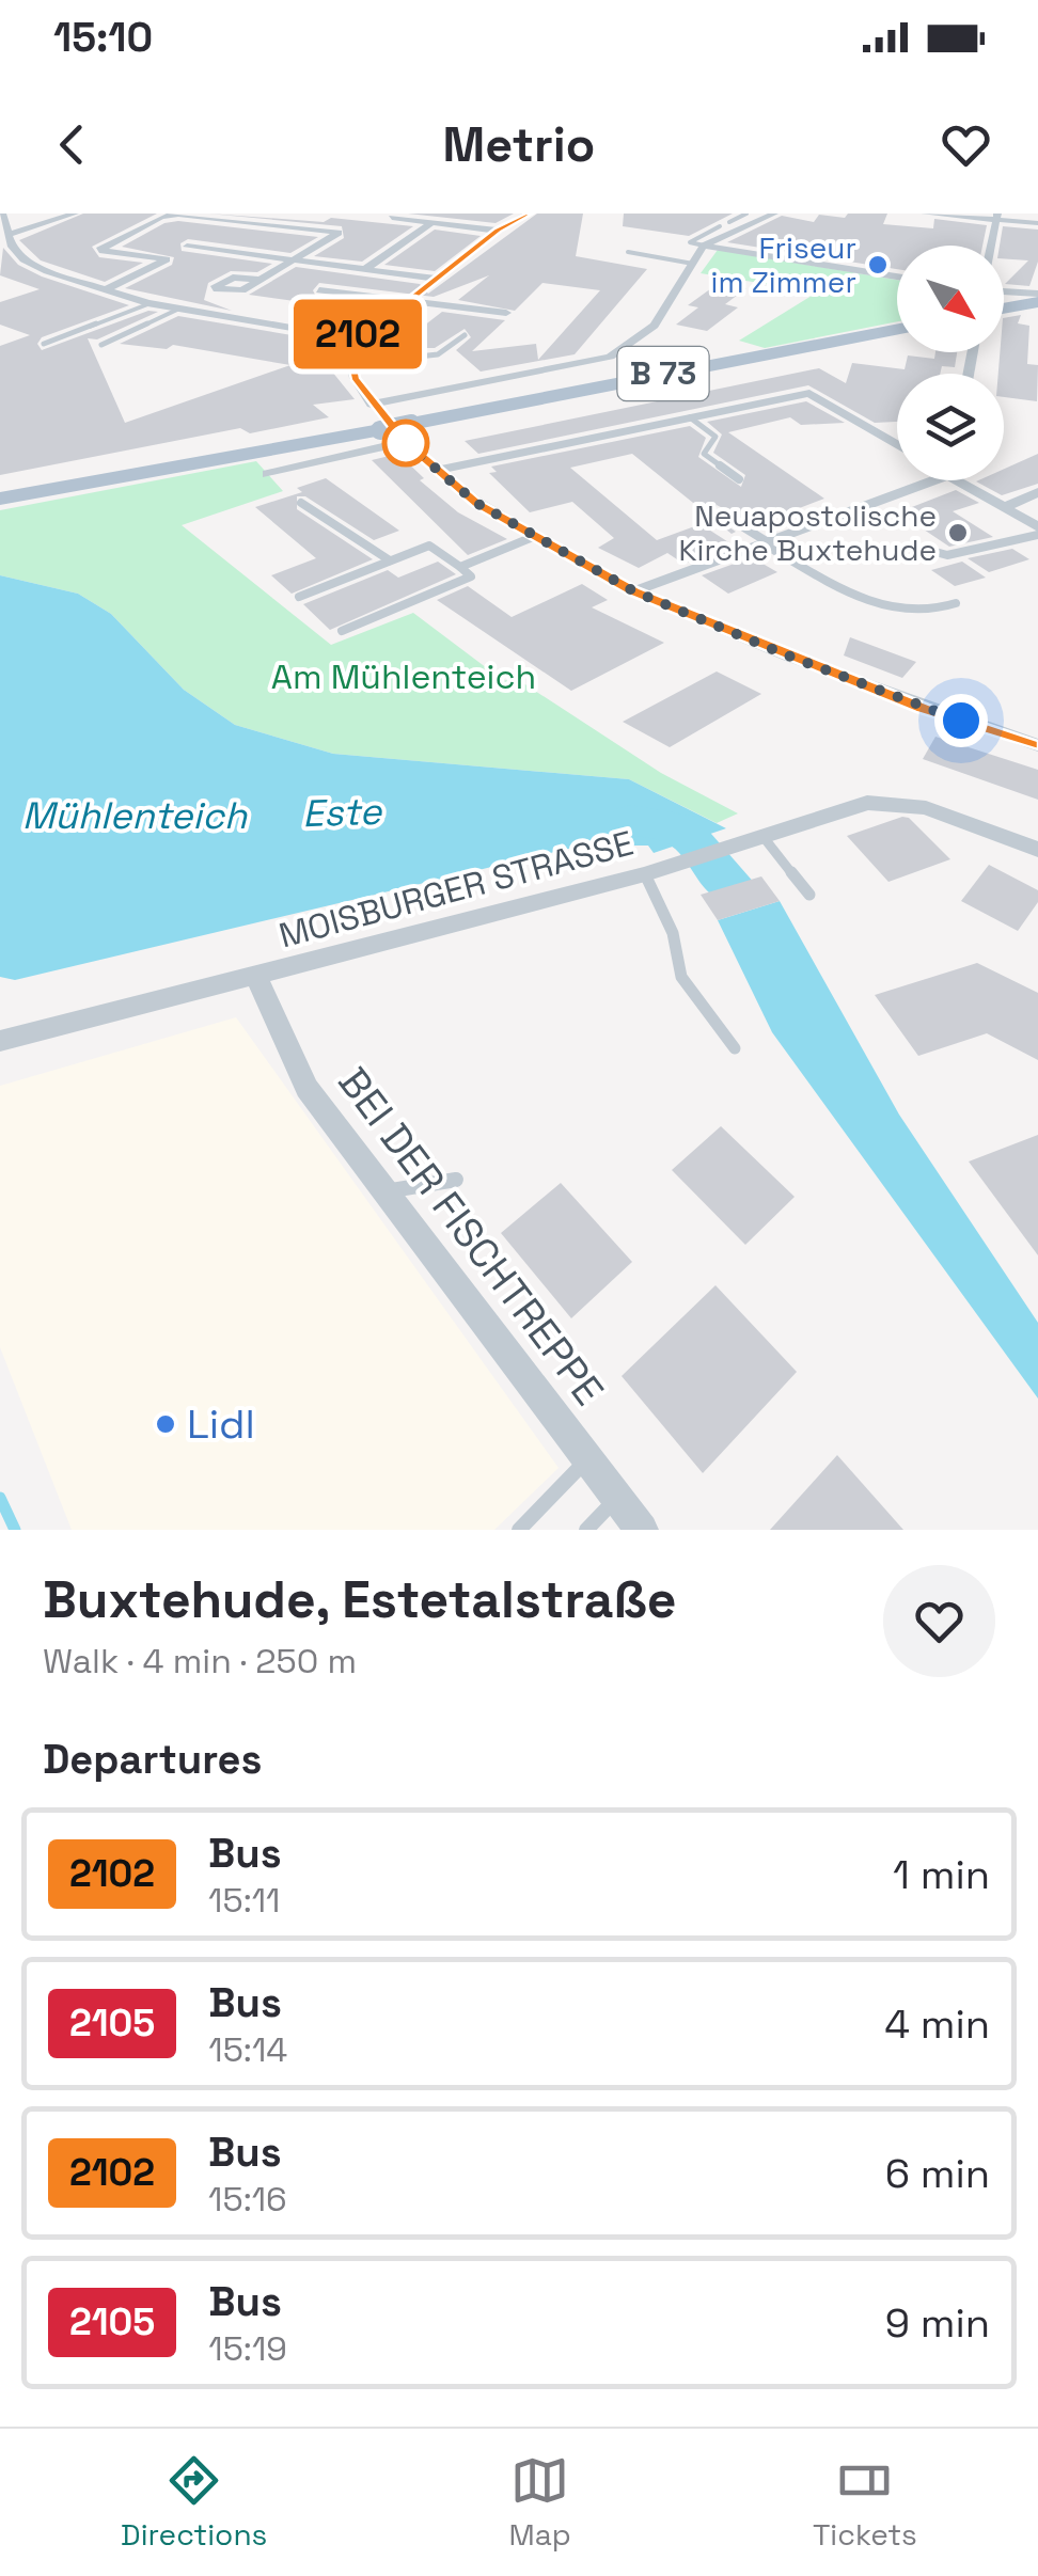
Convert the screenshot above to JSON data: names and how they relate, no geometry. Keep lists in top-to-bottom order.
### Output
{
  "streets": {
    "main road": ["B 73"],
    "street": ["MOISBURGER STRASSE", "BEI DER FISCHTREPPE"]
  },
  "crossings": [
    ["MOISBURGER STRASSE", "BEI DER FISCHTREPPE"]
  ],
  "water": ["Este", "Mühlenteich"],
  "parks": ["Am Mühlenteich"],
  "places": ["Friseur im Zimmer", "Neuapostolische Kirche Buxtehude", "Lidl"],
  "lines": ["bus line 2102"],
  "north": "bottom right",
  "page": {
    "status": "15:10",
    "header": "Metrio",
    "on_map": "2102",
    "heading": [
      ["Buxtehude, Estetalstraße", "Walk · 4 min · 250 m"],
      "Departures"
    ],
    "list": [
      {
        "mark": "2102",
        "name": "Bus",
        "note": "15:11",
        "value": "1 min"
      },
      {
        "mark": "2105",
        "name": "Bus",
        "note": "15:14",
        "value": "4 min"
      },
      {
        "mark": "2102",
        "name": "Bus",
        "note": "15:16",
        "value": "6 min"
      },
      {
        "mark": "2105",
        "name": "Bus",
        "note": "15:19",
        "value": "9 min"
      }
    ],
    "tabs": ["Directions", "Map", "Tickets"]
  }
}
